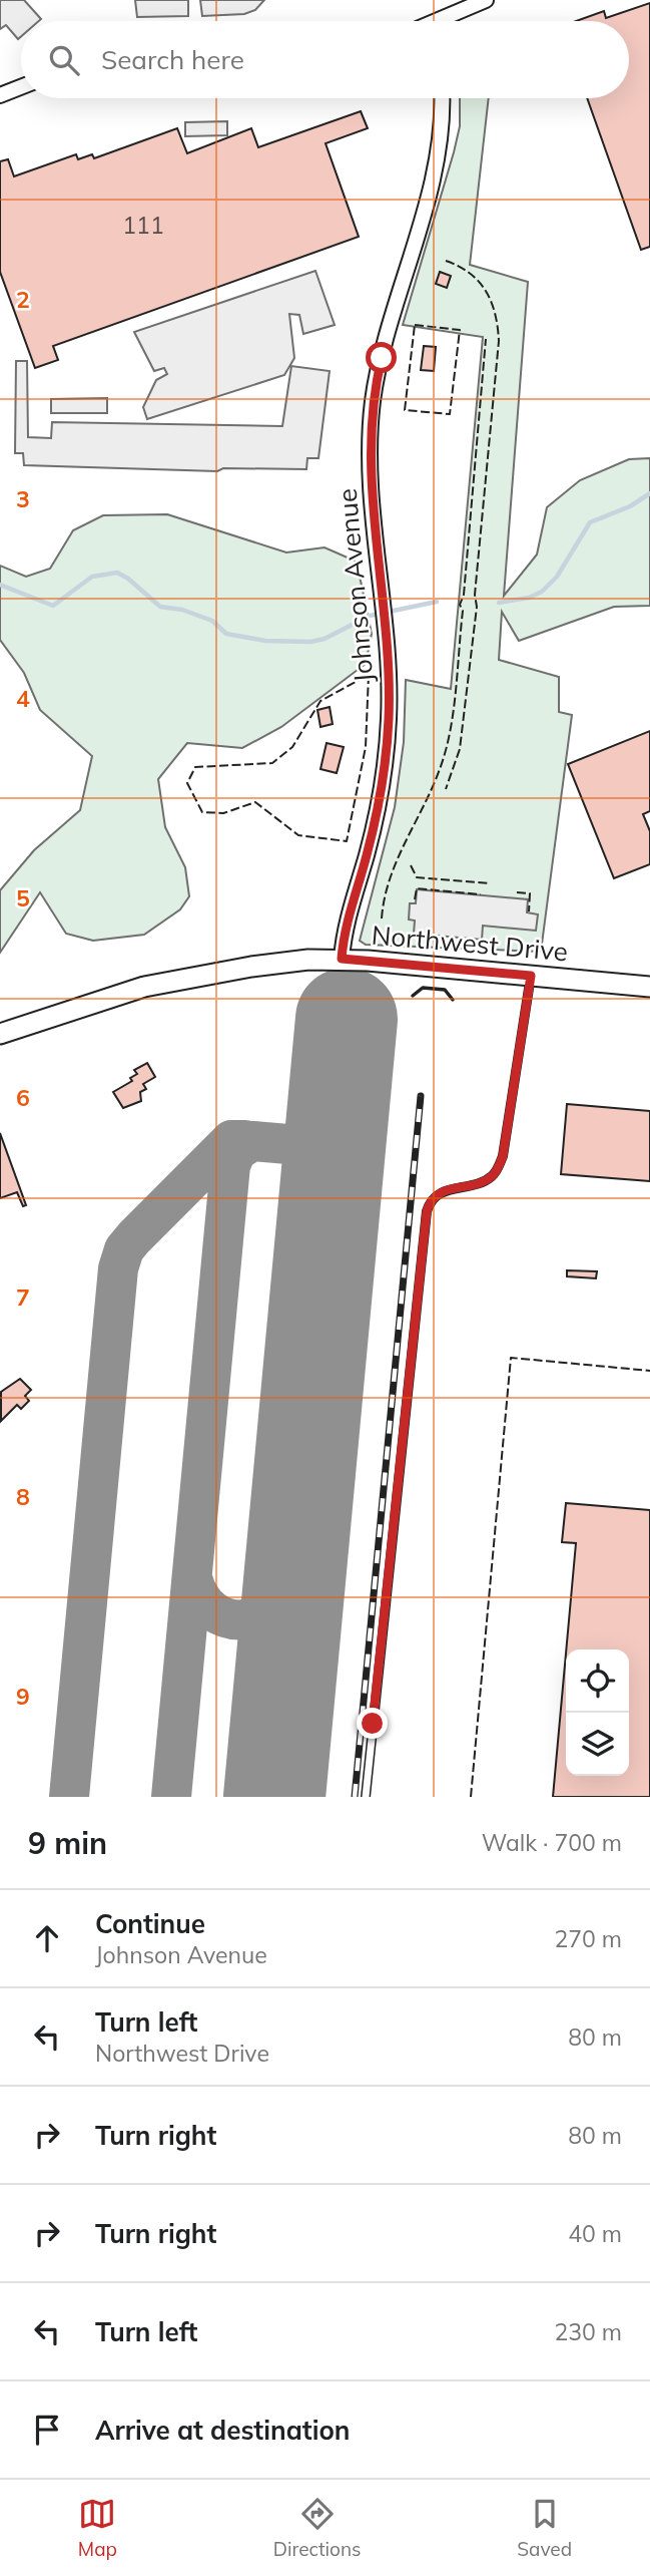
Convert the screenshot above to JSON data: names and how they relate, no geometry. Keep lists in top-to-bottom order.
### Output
{
  "streets": {
    "main road": ["Northwest Drive"],
    "street": ["Johnson Avenue"]
  },
  "crossings": [
    ["Johnson Avenue", "Northwest Drive"]
  ],
  "house_numbers": ["111"],
  "page": {
    "search": "Search here",
    "heading": ["9 min", "Walk · 700 m"],
    "list": [
      ["Continue", "Johnson Avenue", "270 m"],
      ["Turn left", "Northwest Drive", "80 m"],
      ["Turn right", "80 m"],
      ["Turn right", "40 m"],
      ["Turn left", "230 m"],
      "Arrive at destination"
    ],
    "nav": ["Map", "Directions", "Saved"]
  },
  "grid": {
    "rows": [
      "2",
      "3",
      "4",
      "5",
      "6",
      "7",
      "8",
      "9"
    ]
  }
}
